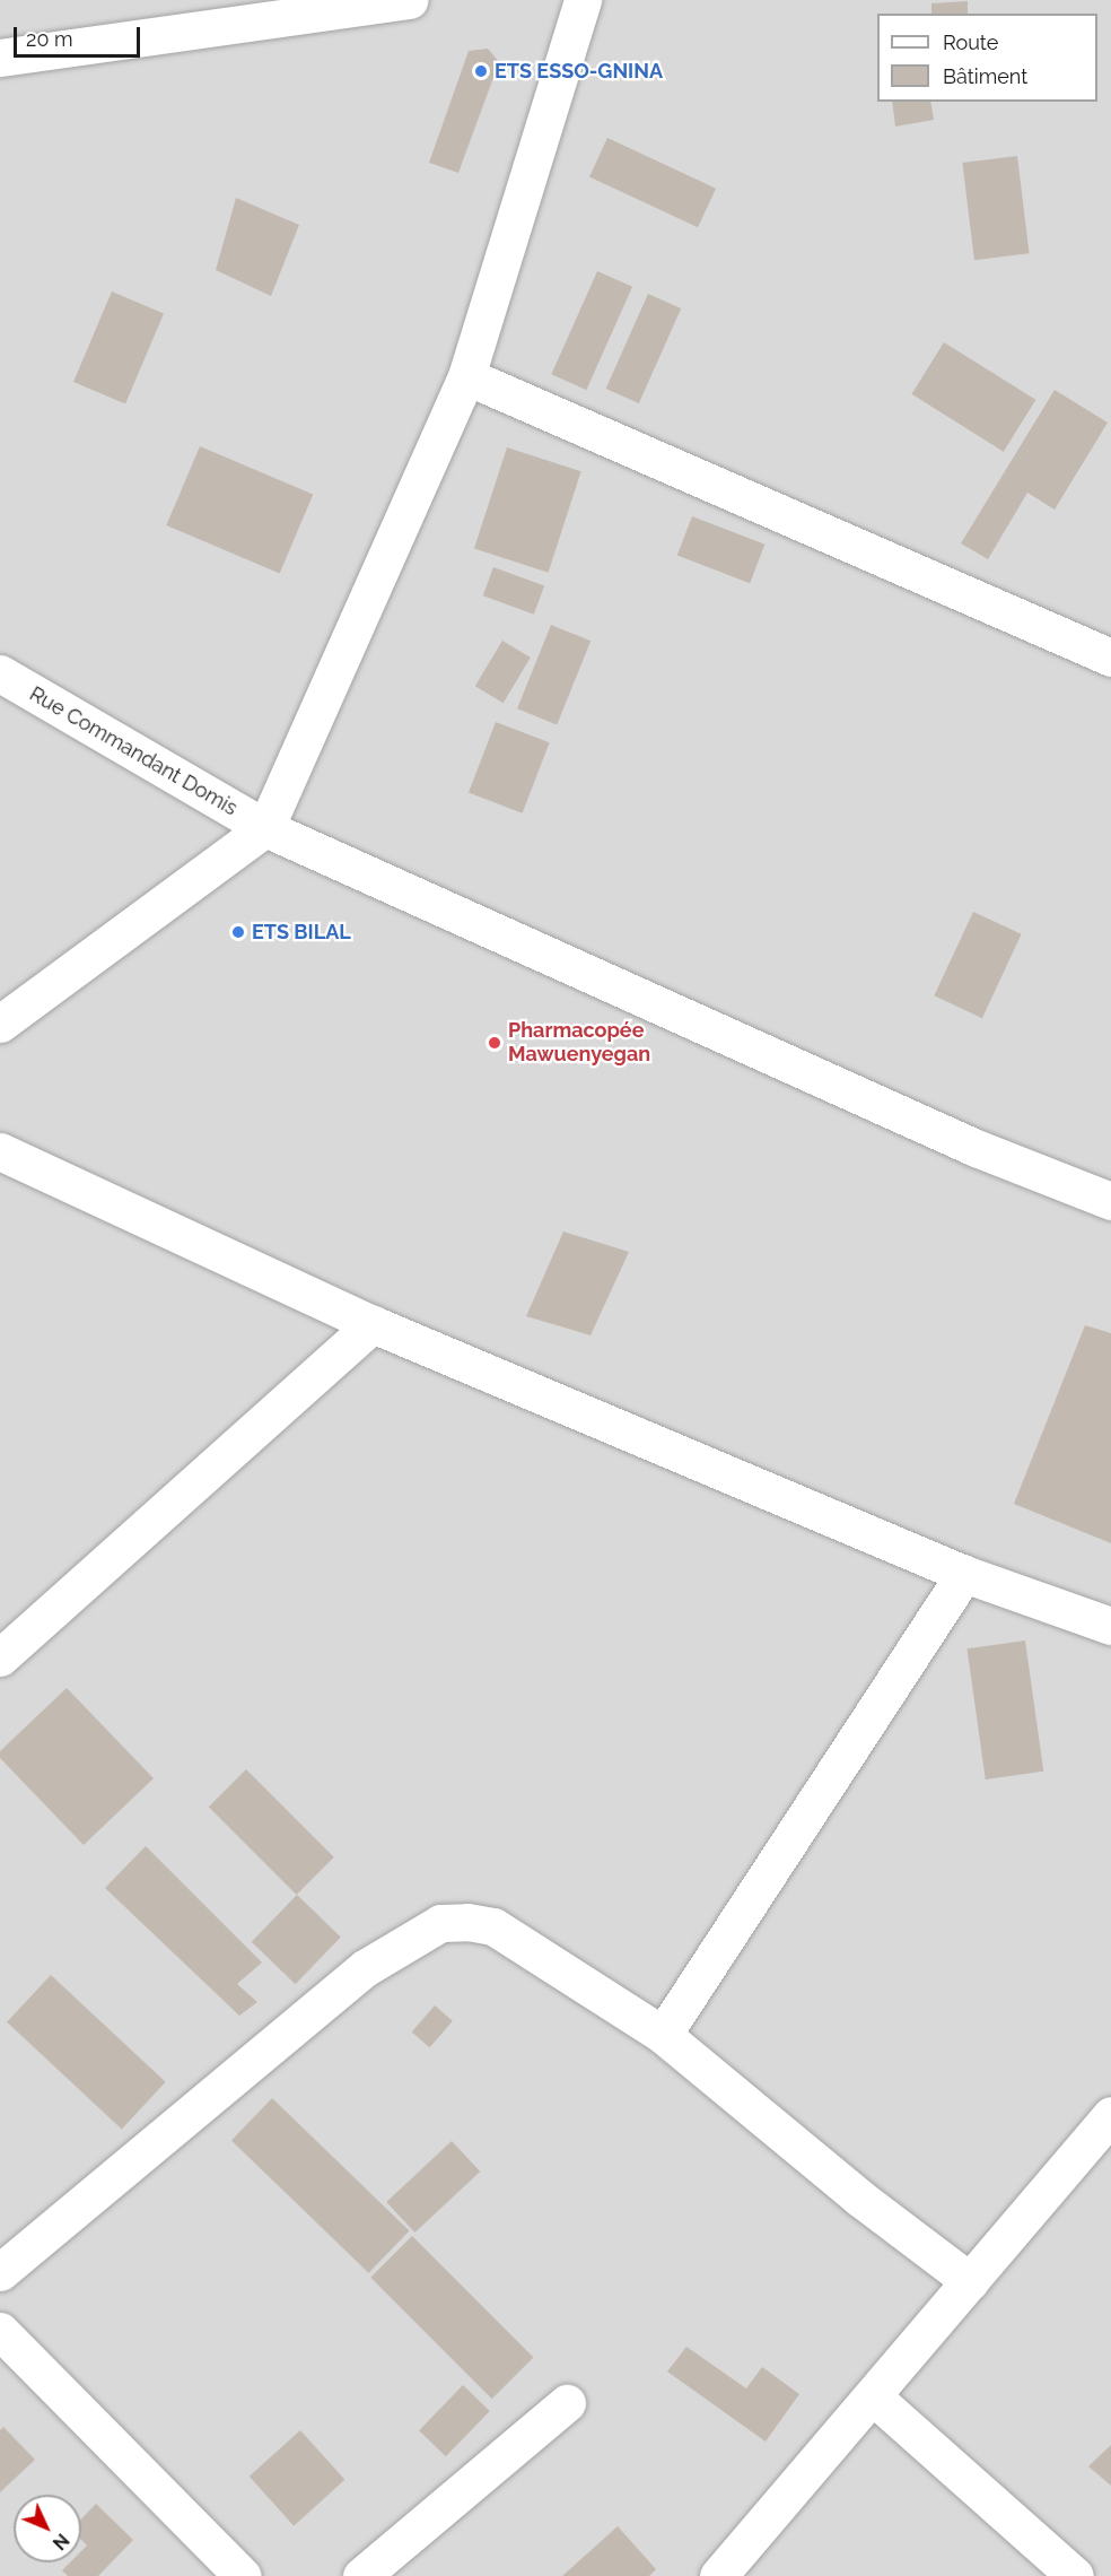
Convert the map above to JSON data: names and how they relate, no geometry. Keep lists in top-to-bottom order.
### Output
{
  "streets": {
    "street": ["Rue Commandant Domis"]
  },
  "places": ["ETS ESSO-GNINA", "ETS BILAL", "Pharmacopée Mawuenyegan"],
  "legend": ["Route", "Bâtiment"],
  "scale_bar": "20 m",
  "north": "bottom right"
}
